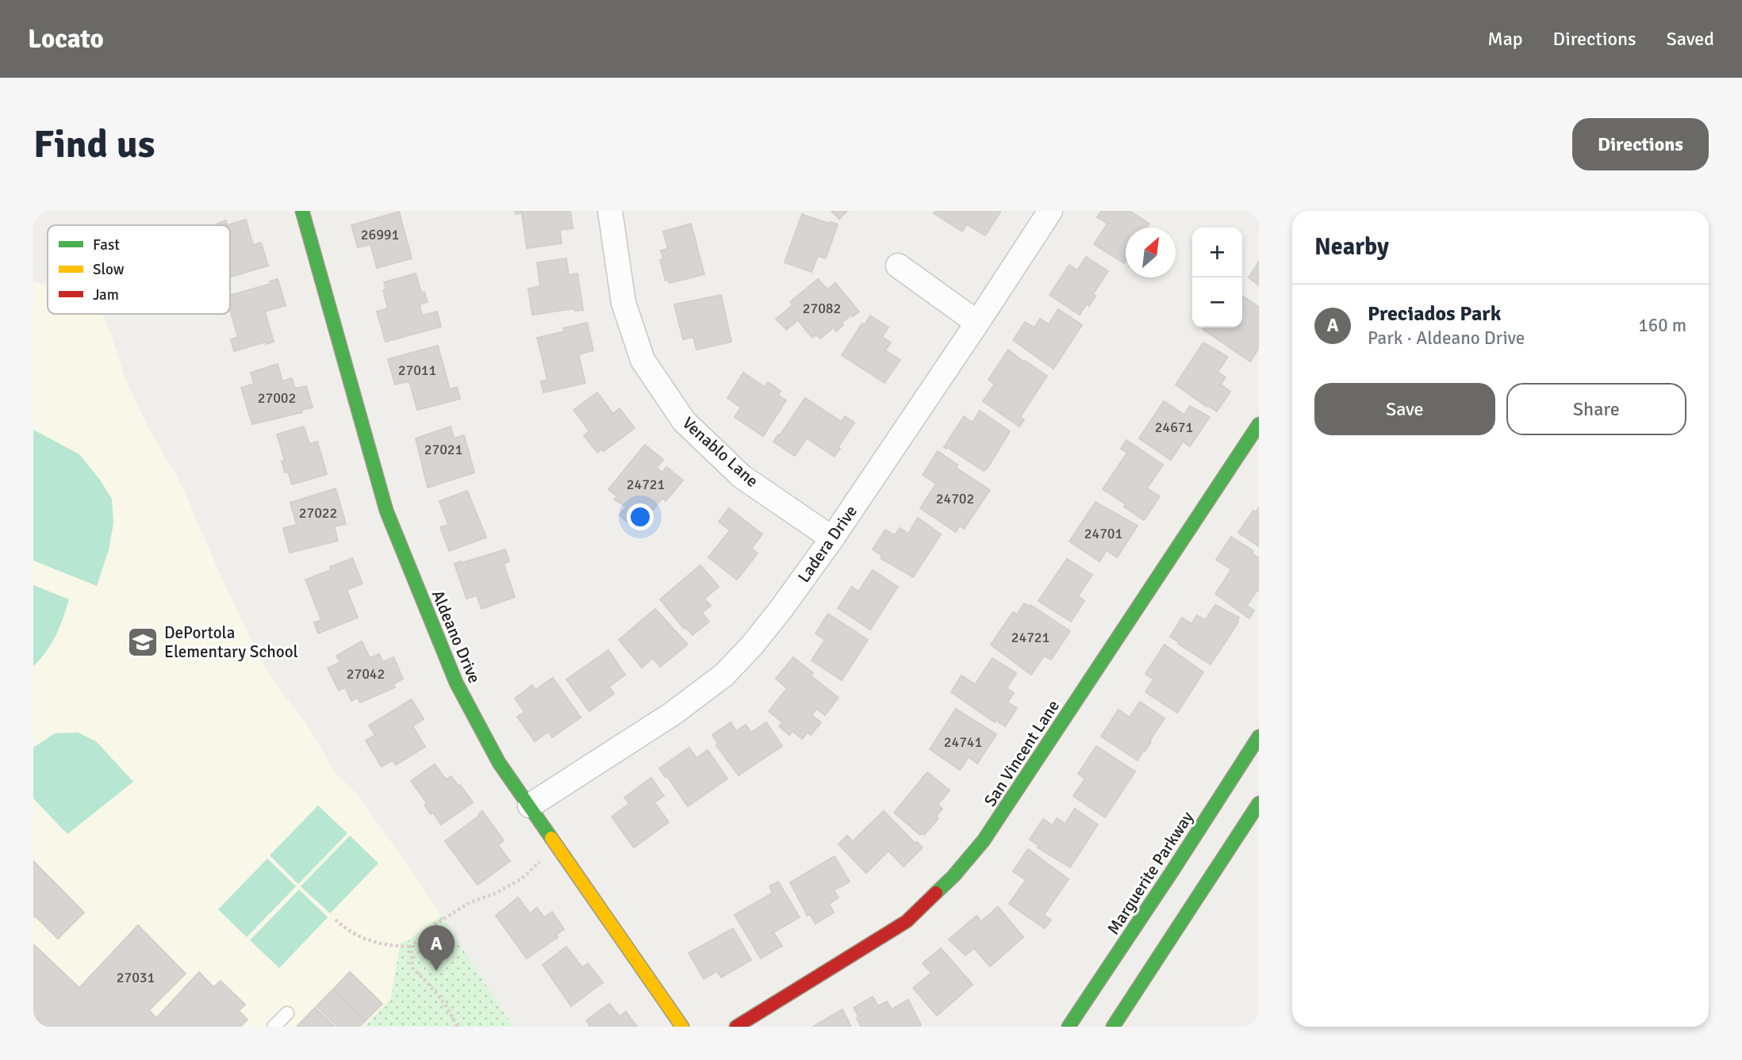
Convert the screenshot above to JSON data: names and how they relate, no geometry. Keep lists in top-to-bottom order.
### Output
{
  "streets": {
    "street": [
      "Venablo Lane",
      "Ladera Drive",
      "Aldeano Drive",
      "San Vincent Lane",
      "Marguerite Parkway"
    ]
  },
  "crossings": [
    ["Venablo Lane", "Ladera Drive"],
    ["Ladera Drive", "Aldeano Drive"]
  ],
  "places": {
    "school or university": ["DePortola Elementary School"]
  },
  "house_numbers": [
    "26991",
    "27082",
    "27011",
    "27002",
    "24671",
    "27021",
    "24721",
    "24702",
    "27022",
    "24701",
    "24721",
    "27042",
    "24741",
    "27031"
  ],
  "legend": ["Fast", "Slow", "Jam"],
  "north": "top right",
  "page": {
    "header": "Locato",
    "nav": ["Map", "Directions", "Saved"],
    "buttons": [
      "Directions",
      ["Save", "Share"]
    ],
    "title": "Find us",
    "heading": "Nearby",
    "map_buttons": ["+", "−"],
    "list": [
      {
        "mark": "A",
        "name": "Preciados Park",
        "note": "Park · Aldeano Drive",
        "value": "160 m"
      }
    ],
    "pins": "A"
  }
}
